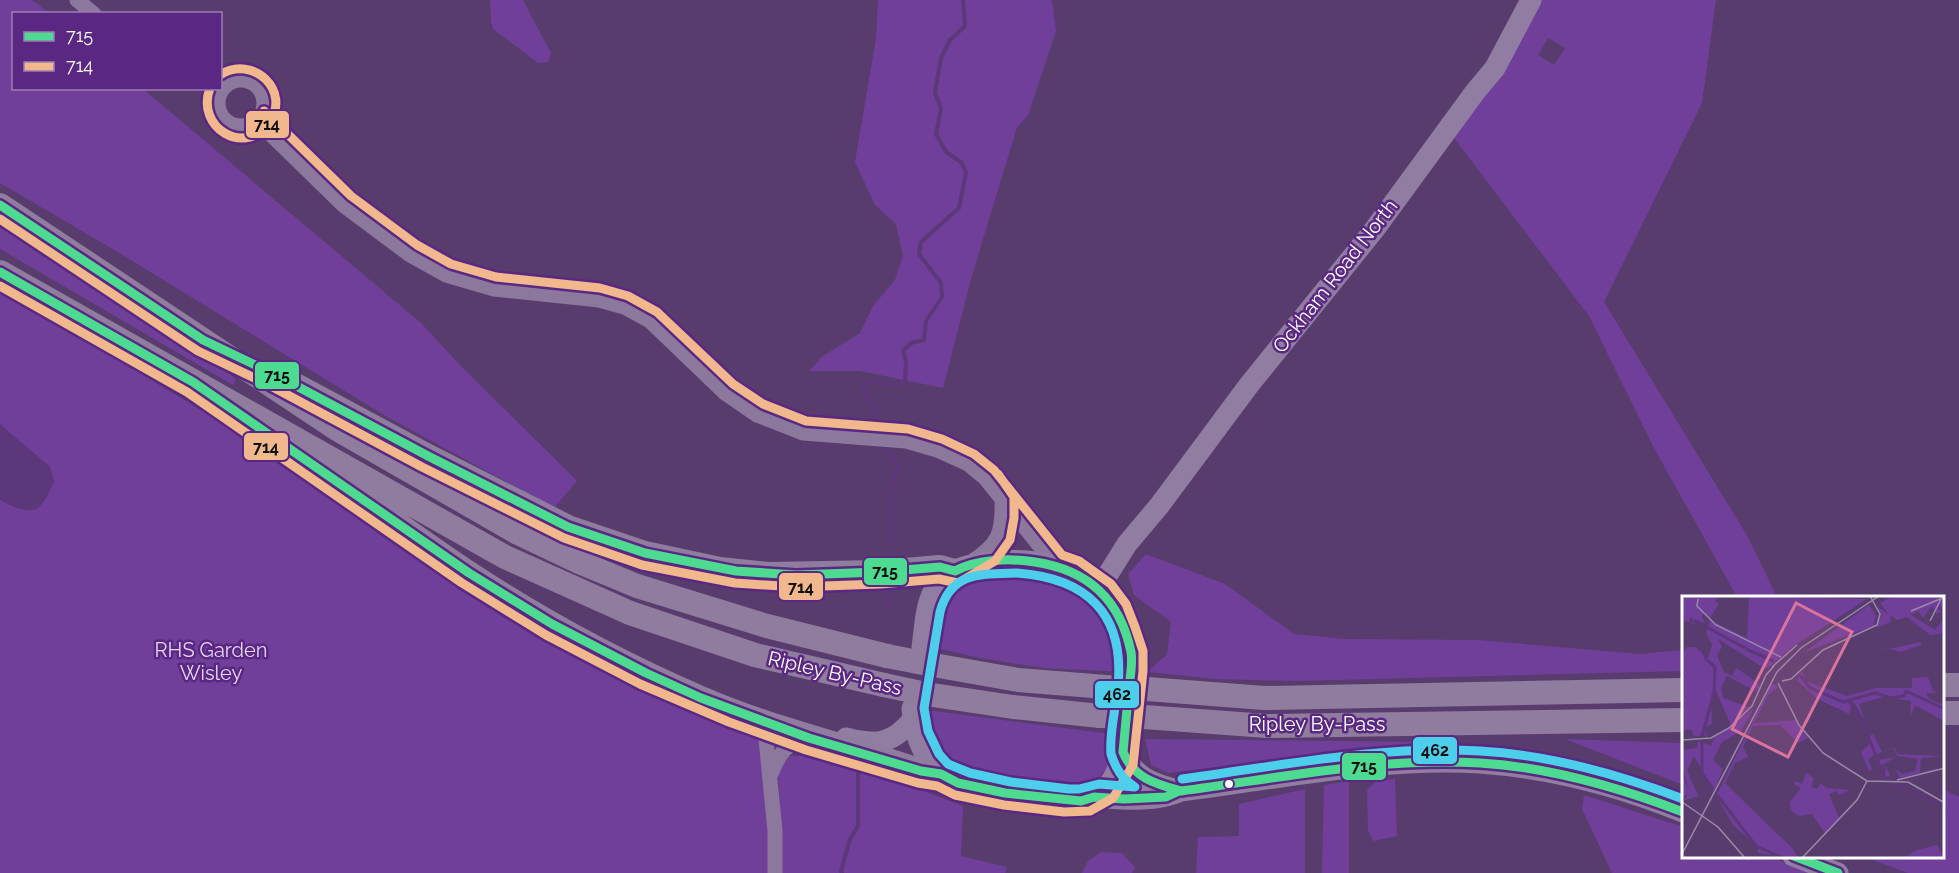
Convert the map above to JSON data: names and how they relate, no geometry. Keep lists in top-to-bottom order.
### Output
{
  "streets": {
    "highway": ["Ripley By-Pass"],
    "main road": ["Ockham Road North"]
  },
  "parks": ["RHS Garden Wisley"],
  "lines": ["transit line 714", "transit line 715", "transit line 462"],
  "legend": ["715", "714"]
}
